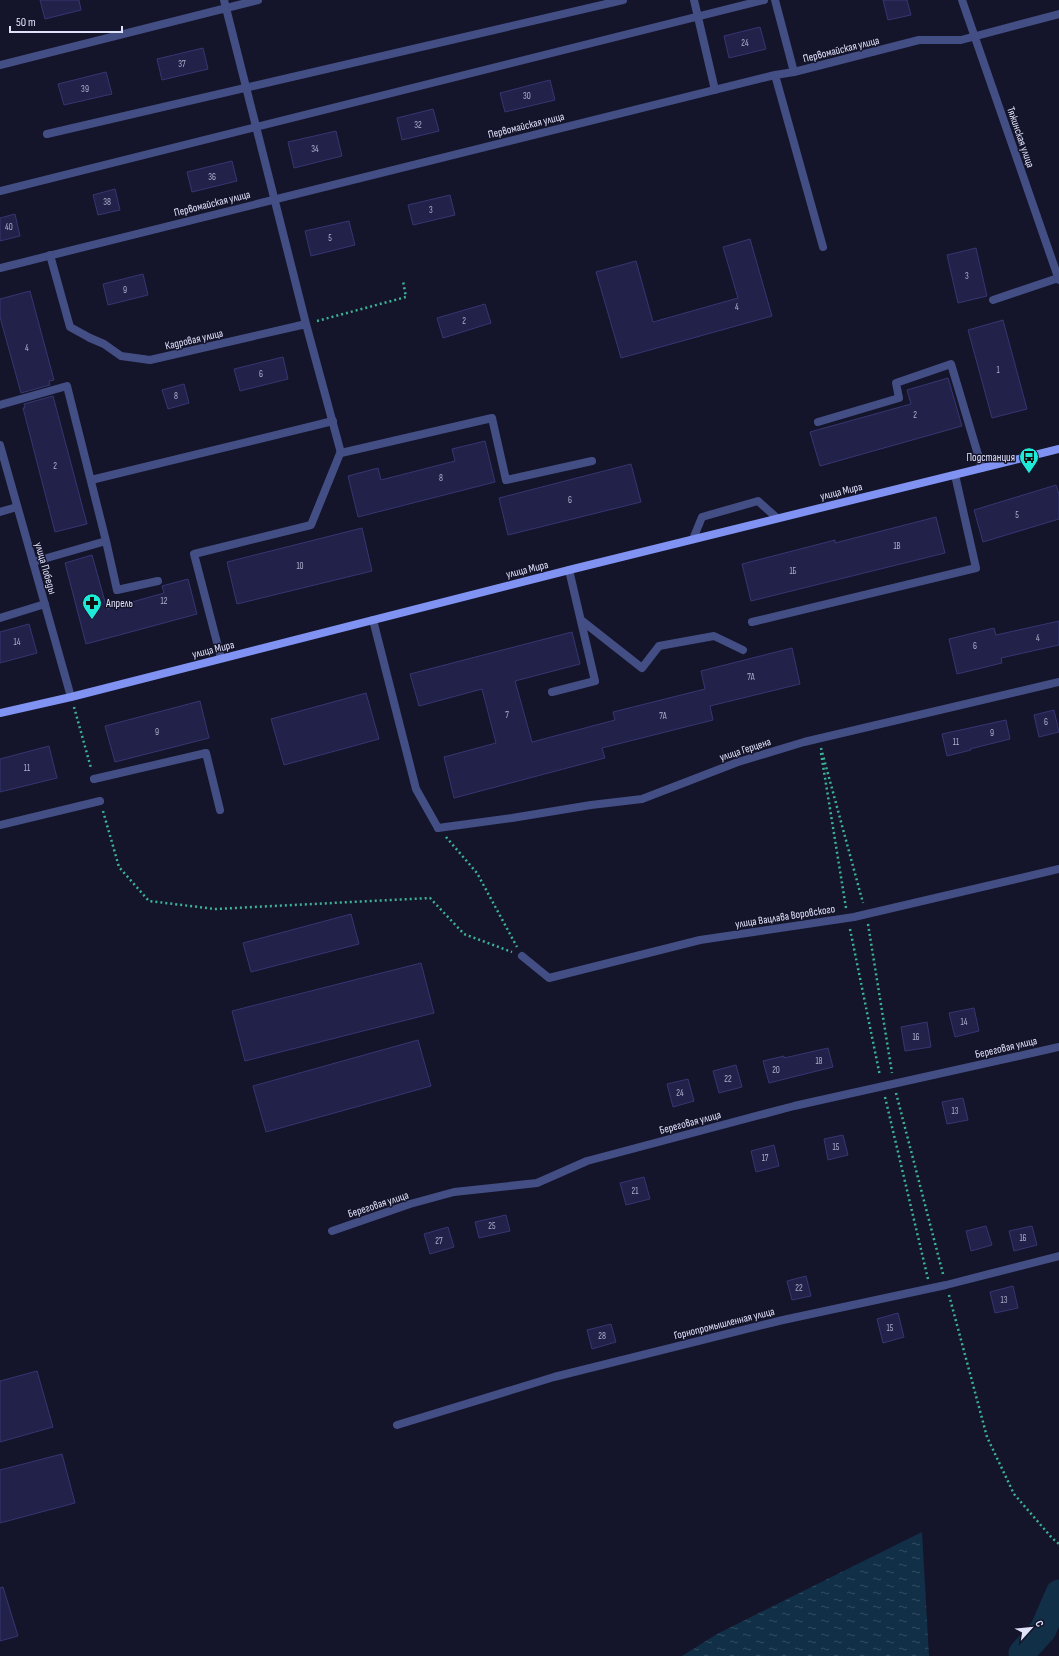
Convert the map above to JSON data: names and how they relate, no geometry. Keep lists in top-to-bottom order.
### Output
{
  "streets": {
    "main road": ["улица Мира"],
    "street": [
      "Первомайская улица",
      "Тяжинская улица",
      "Кадровая улица",
      "улица Победы",
      "улица Герцена",
      "улица Вацлава Воровского",
      "Береговая улица",
      "Горнопромышленная улица"
    ]
  },
  "crossings": [
    ["Первомайская улица", "Тяжинская улица"],
    ["Первомайская улица", "Кадровая улица"],
    ["улица Мира", "улица Победы"]
  ],
  "places": {
    "bus stop": ["Подстанция"],
    "pharmacy": ["Апрель"]
  },
  "house_numbers": [
    "24",
    "37",
    "39",
    "30",
    "32",
    "34",
    "36",
    "38",
    "3",
    "40",
    "5",
    "3",
    "9",
    "4",
    "2",
    "4",
    "1",
    "6",
    "8",
    "2",
    "2",
    "8",
    "6",
    "5",
    "1В",
    "10",
    "1Б",
    "12",
    "4",
    "14",
    "6",
    "7А",
    "7",
    "7А",
    "6",
    "9",
    "9",
    "11",
    "11",
    "14",
    "16",
    "18",
    "20",
    "22",
    "24",
    "13",
    "15",
    "17",
    "21",
    "25",
    "16",
    "27",
    "22",
    "13",
    "15",
    "28"
  ],
  "scale_bar": "50 m",
  "north": "top right"
}
